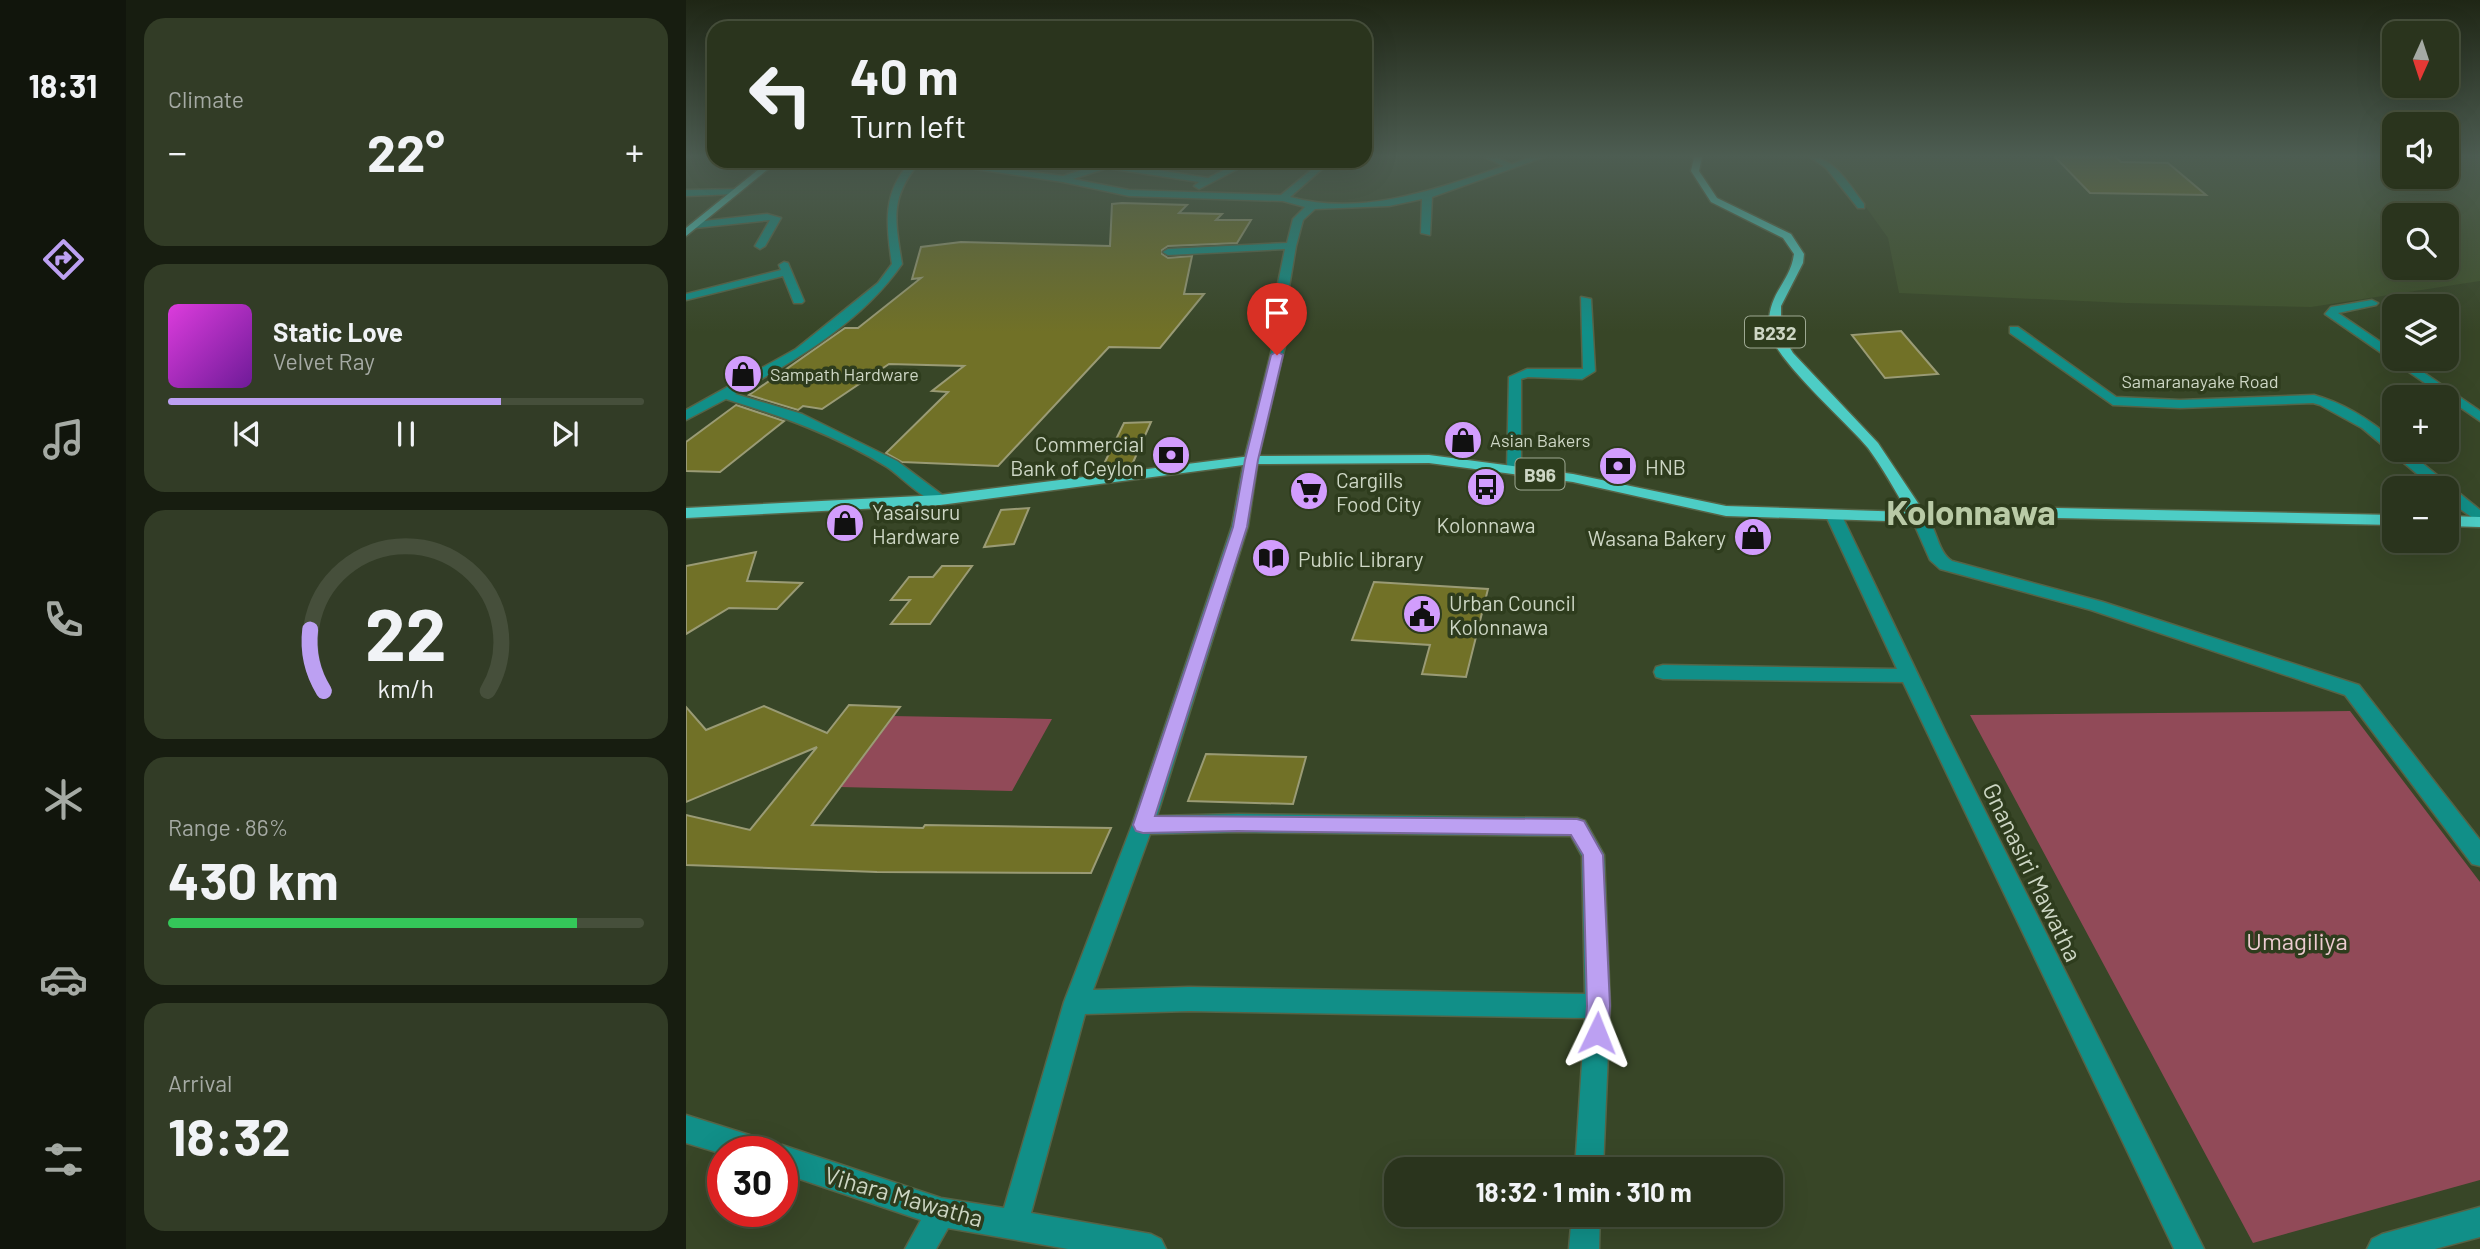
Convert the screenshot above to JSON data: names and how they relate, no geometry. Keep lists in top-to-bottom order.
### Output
{
  "streets": {
    "main road": ["B232", "B96"],
    "street": ["Samaranayake Road", "Gnanasiri Mawatha", "Vihara Mawatha"]
  },
  "crossings": [
    ["B232", "B96"],
    ["B96", "Gnanasiri Mawatha"]
  ],
  "districts": ["Kolonnawa"],
  "parks": ["Umagiliya"],
  "places": {
    "shop": [
      "Sampath Hardware",
      "Asian Bakers",
      "Yasaisuru Hardware",
      "Wasana Bakery"
    ],
    "bank": ["Commercial Bank of Ceylon", "HNB"],
    "bus stop": ["Kolonnawa"],
    "supermarket": ["Cargills Food City"],
    "library": ["Public Library"],
    "public building": ["Urban Council Kolonnawa"]
  },
  "north": "bottom",
  "page": {
    "tabs": "18:31",
    "tile": [
      "Climate",
      ["Range · 86%", "430 km"],
      ["Arrival", "18:32"]
    ],
    "map_buttons": ["+", "−"],
    "turn": ["40 m", "Turn left"],
    "heat": ["−", "22°", "+"],
    "song": ["Static Love", "Velvet Ray"],
    "limit": "30",
    "trip": "18:32 · 1 min · 310 m",
    "gauge": ["22", "km/h"]
  }
}
